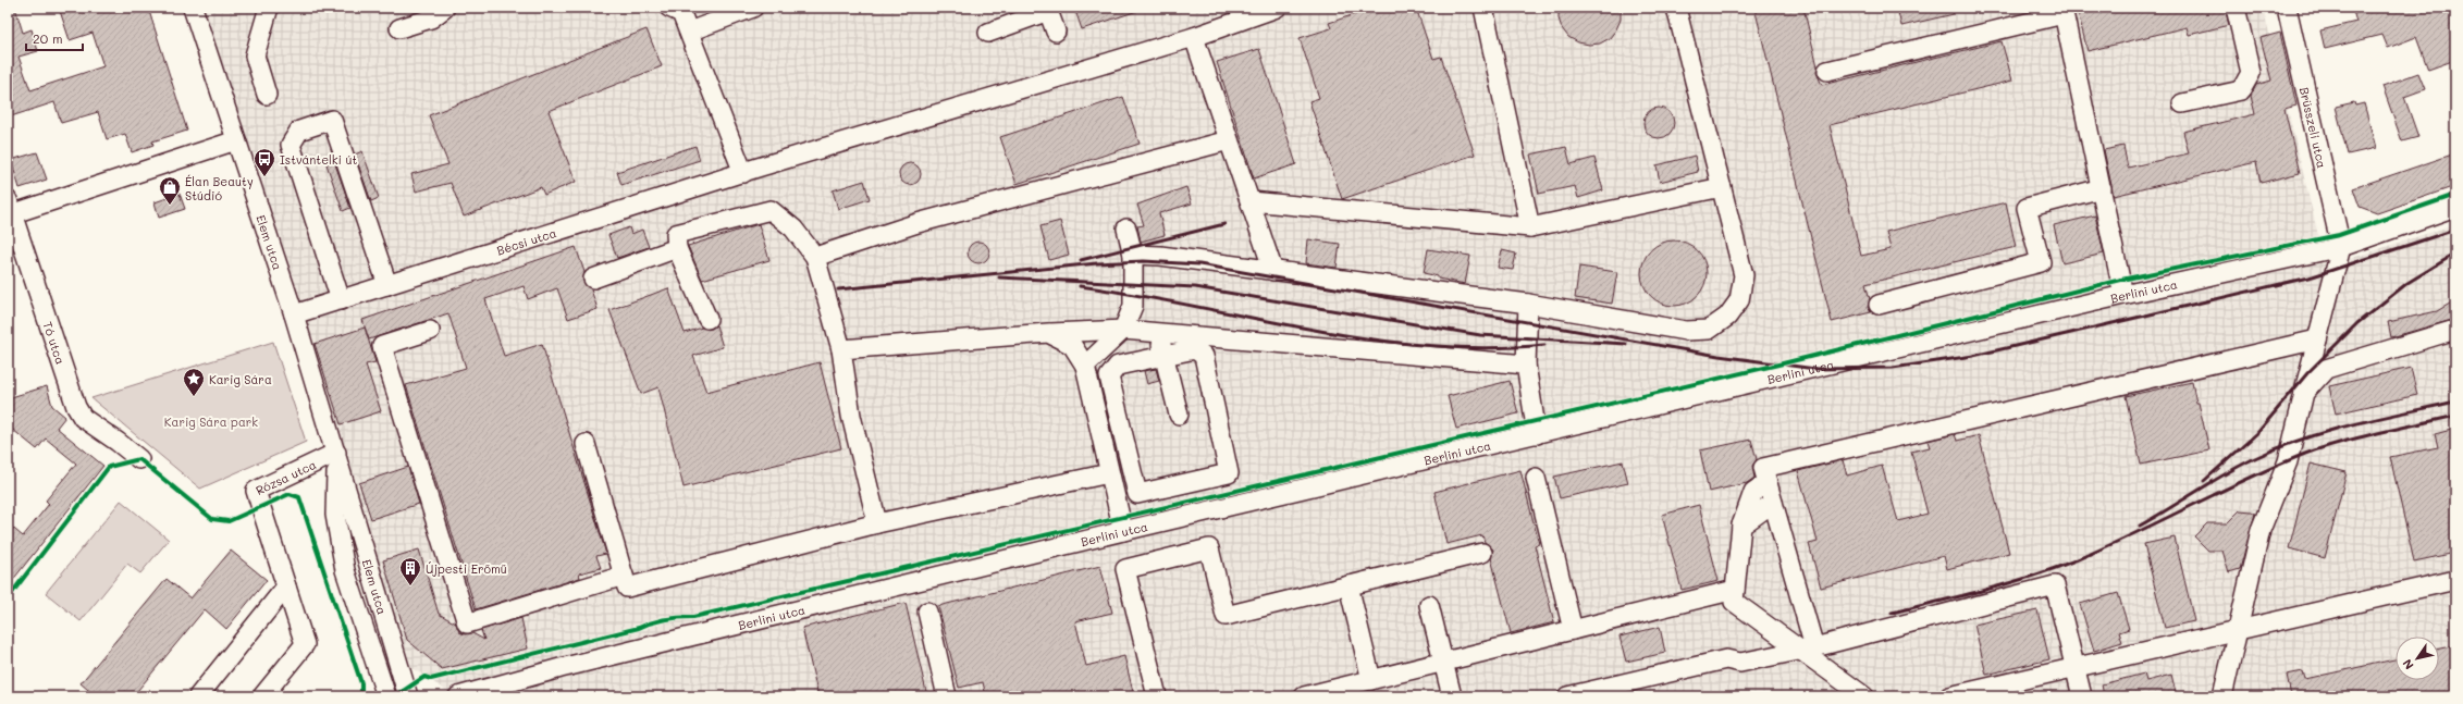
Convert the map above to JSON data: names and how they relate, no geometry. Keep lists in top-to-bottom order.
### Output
{
  "streets": {
    "street": [
      "Brüsszeli utca",
      "Elem utca",
      "Bécsi utca",
      "Berlini utca",
      "Tó utca",
      "Rózsa utca"
    ]
  },
  "crossings": [
    ["Brüsszeli utca", "Berlini utca"],
    ["Elem utca", "Bécsi utca"],
    ["Elem utca", "Rózsa utca"]
  ],
  "parks": ["Karig Sára park"],
  "places": {
    "bus stop": ["Istvántelki út"],
    "shop": ["Élan Beauty Stúdió"],
    "place": ["Karig Sára"],
    "building": ["Újpesti Erőmű"]
  },
  "scale_bar": "20 m",
  "north": "bottom left"
}
